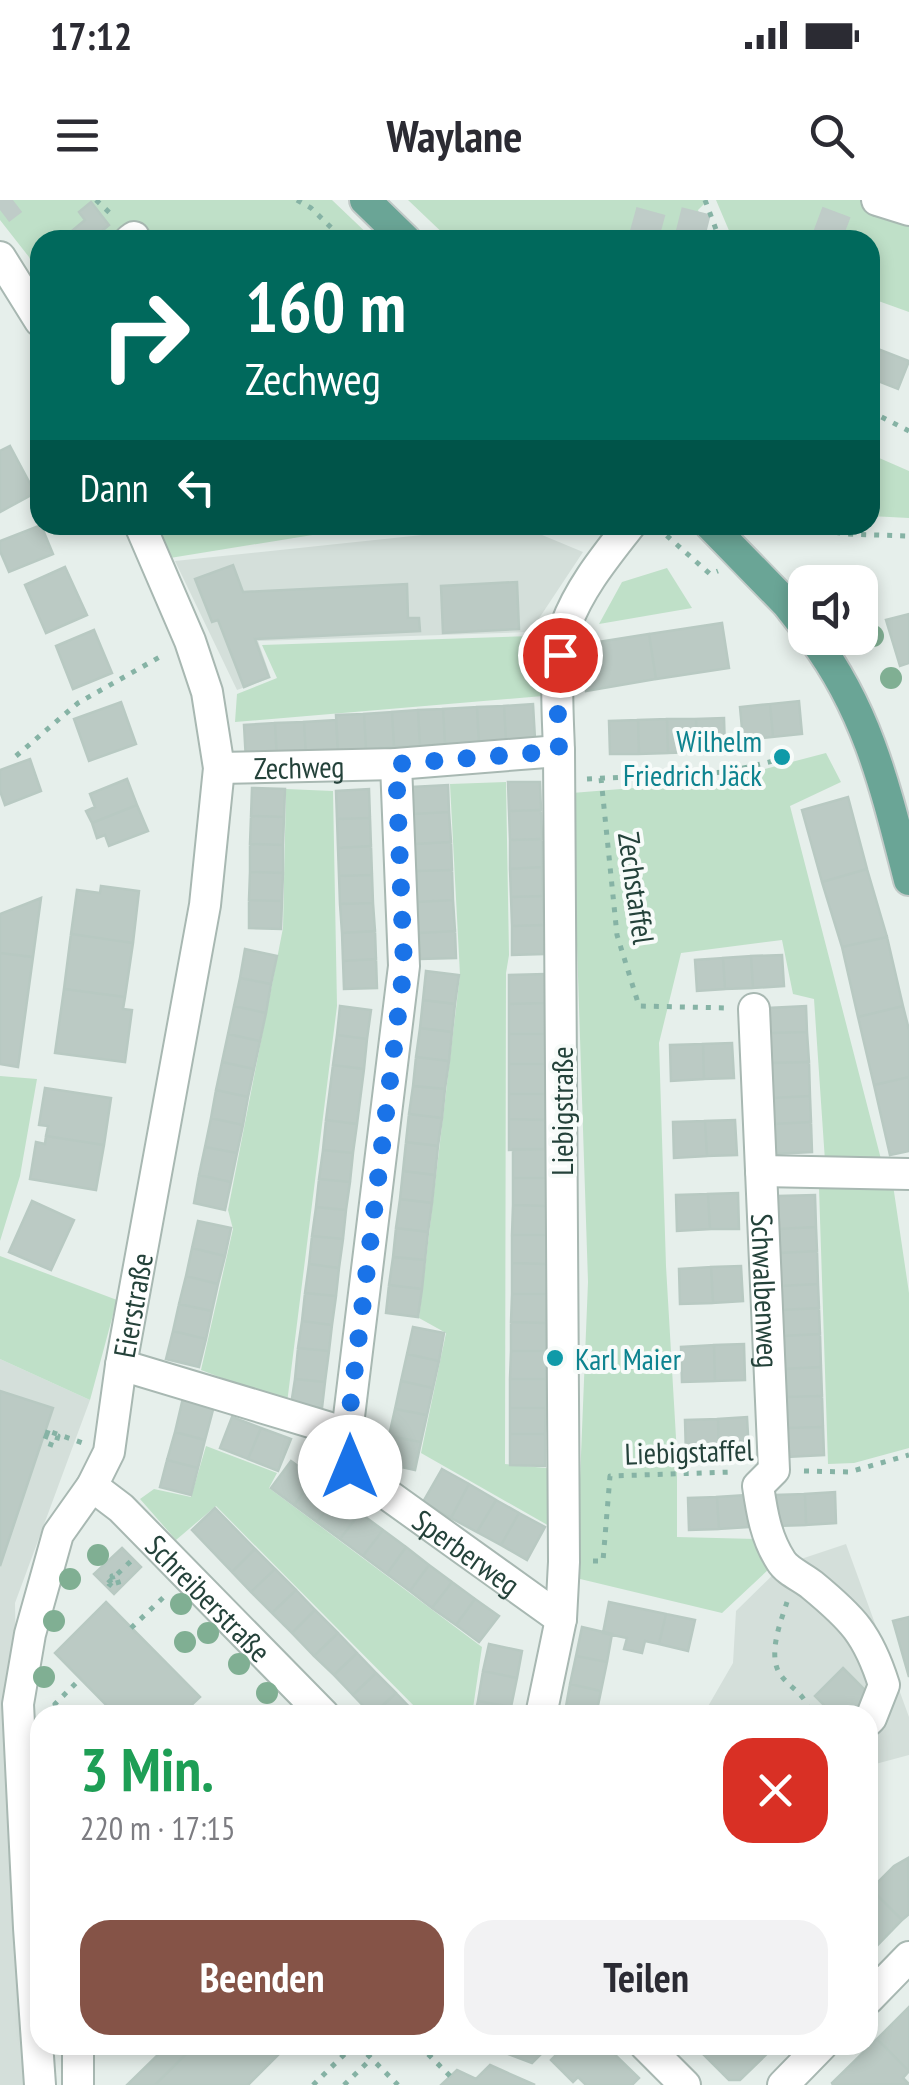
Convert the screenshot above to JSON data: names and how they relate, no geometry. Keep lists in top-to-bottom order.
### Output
{
  "streets": {
    "street": [
      "Zechweg",
      "Liebigstraße",
      "Schwalbenweg",
      "Eierstraße",
      "Sperberweg",
      "Schreiberstraße"
    ],
    "path": ["Zechstaffel", "Liebigstaffel"]
  },
  "crossings": [
    ["Zechweg", "Liebigstraße"],
    ["Zechweg", "Eierstraße"],
    ["Zechstaffel", "Schwalbenweg"],
    ["Liebigstraße", "Liebigstaffel"],
    ["Liebigstraße", "Sperberweg"],
    ["Schwalbenweg", "Liebigstaffel"],
    ["Eierstraße", "Schreiberstraße"]
  ],
  "places": ["Wilhelm Friedrich Jäck", "Karl Maier"],
  "page": {
    "status": "17:12",
    "header": "Waylane",
    "turn": ["160 m", "Zechweg"],
    "then": "Dann",
    "heading": ["3 Min.", "220 m · 17:15"],
    "buttons": ["Beenden", "Teilen"]
  }
}
